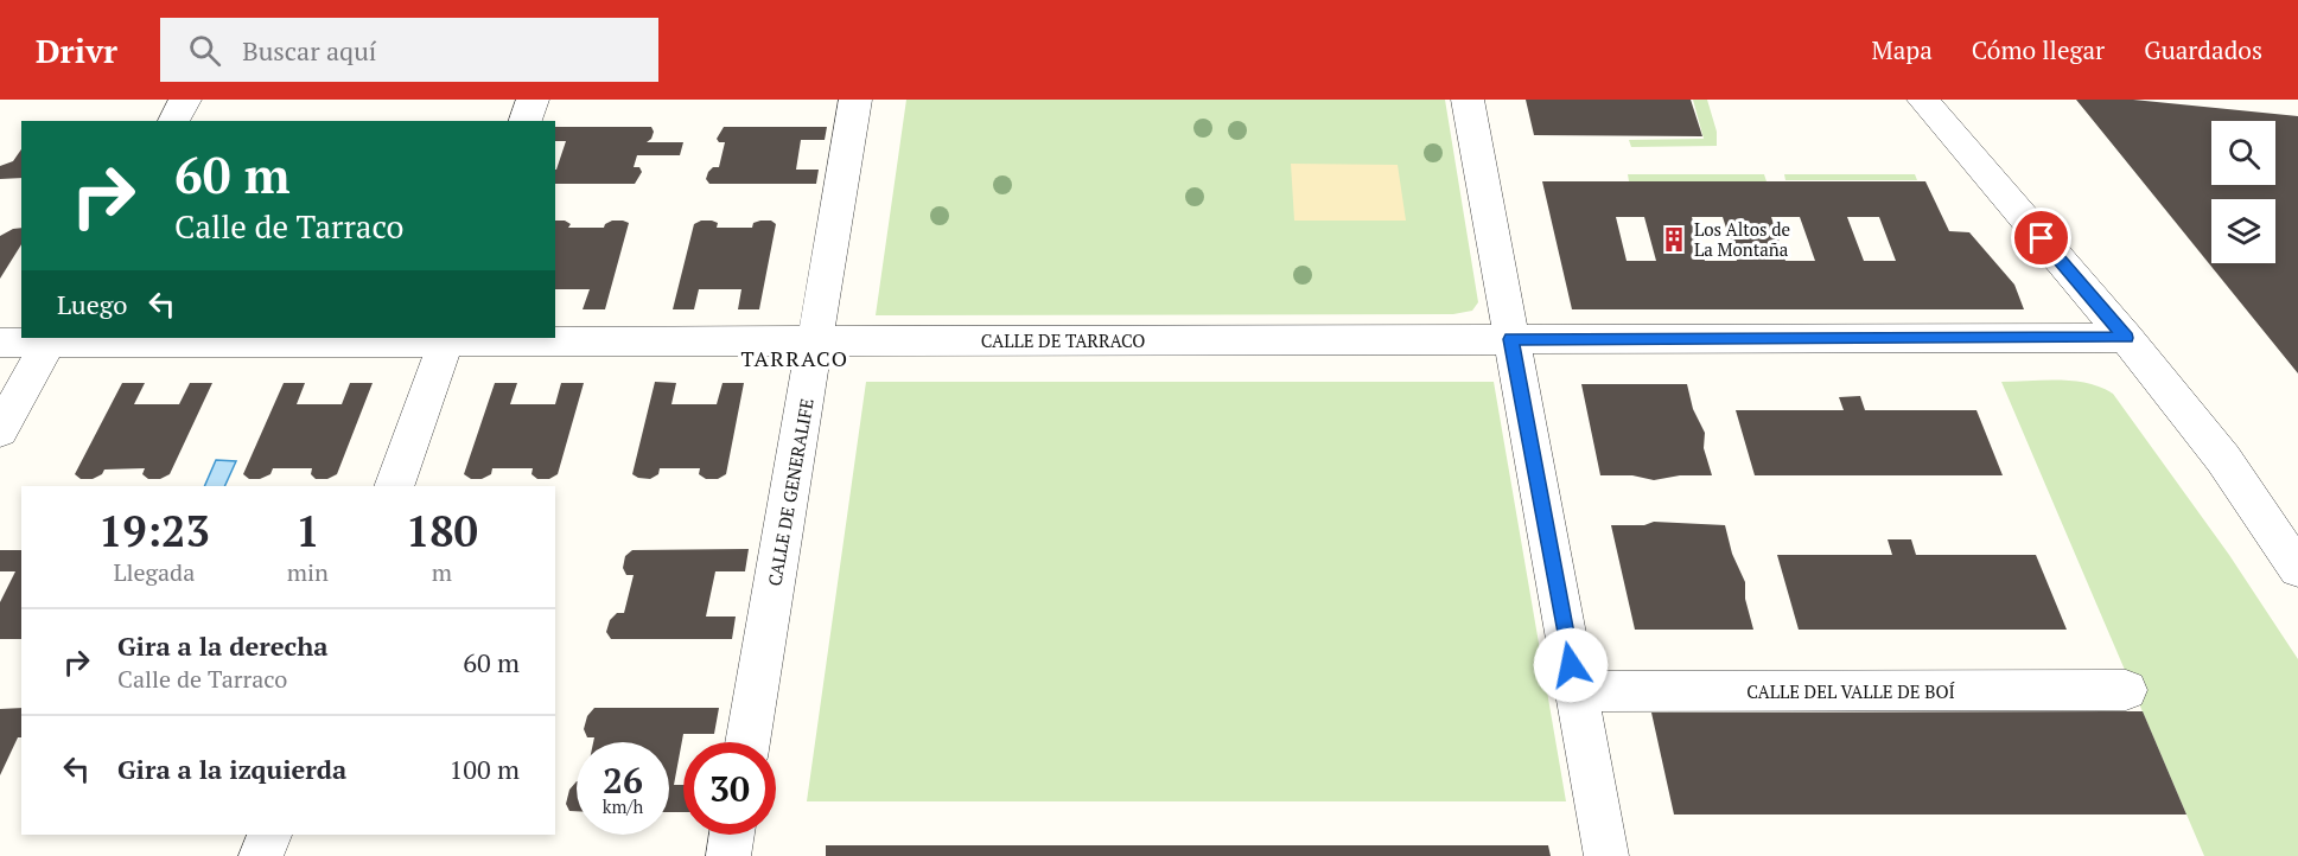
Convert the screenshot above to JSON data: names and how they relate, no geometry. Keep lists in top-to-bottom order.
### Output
{
  "streets": {
    "street": ["CALLE DE TARRACO", "CALLE DE GENERALIFE", "CALLE DEL VALLE DE BOÍ"]
  },
  "crossings": [
    ["CALLE DE TARRACO", "CALLE DE GENERALIFE"]
  ],
  "districts": ["TARRACO"],
  "places": {
    "building": ["Los Altos de La Montaña"]
  },
  "page": {
    "header": "Drivr",
    "search": "Buscar aquí",
    "nav": ["Mapa", "Cómo llegar", "Guardados"],
    "turn": ["60 m", "Calle de Tarraco"],
    "then": "Luego",
    "eta": [
      "19:23",
      "Llegada",
      "1",
      "min",
      "180",
      "m"
    ],
    "list": [
      {
        "name": "Gira a la derecha",
        "note": "Calle de Tarraco",
        "value": "60 m"
      },
      {
        "name": "Gira a la izquierda",
        "value": "100 m"
      }
    ],
    "speed": "26 km/h",
    "limit": "30"
  }
}
